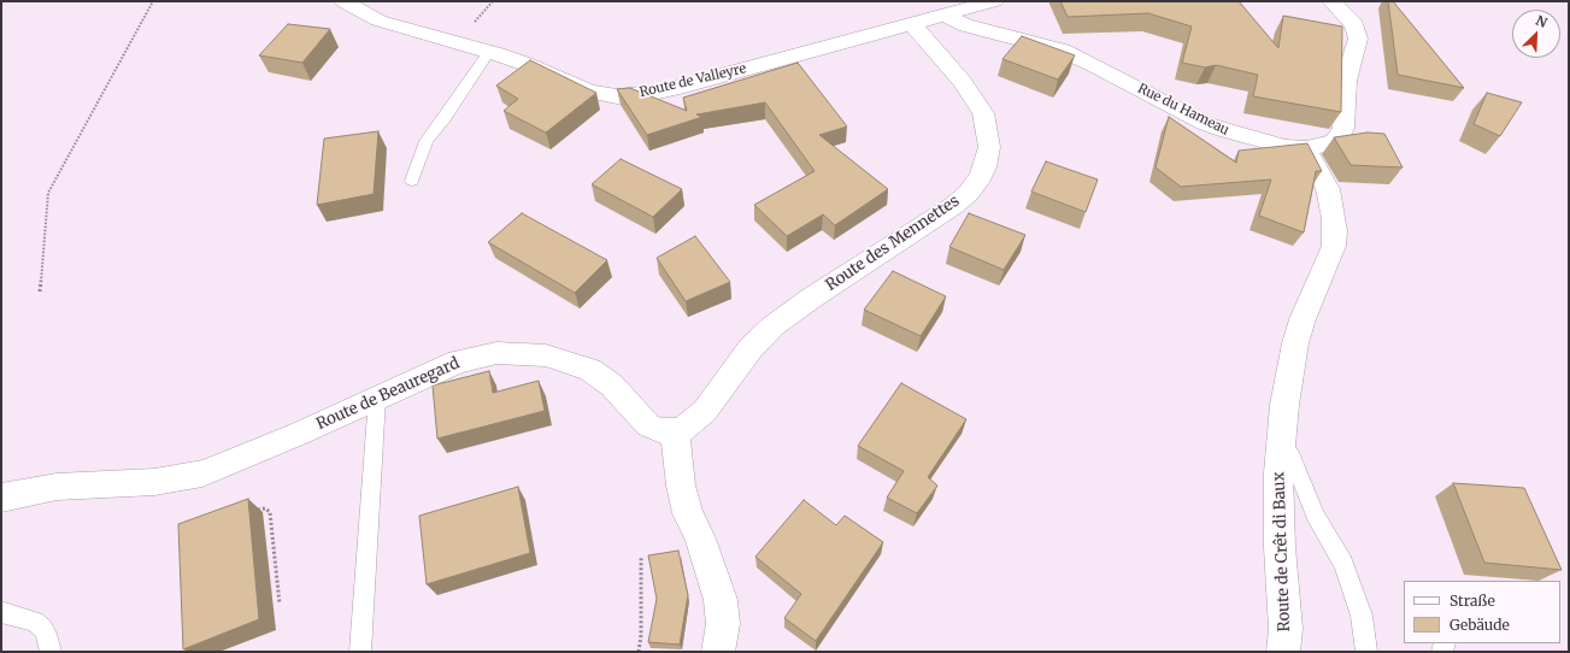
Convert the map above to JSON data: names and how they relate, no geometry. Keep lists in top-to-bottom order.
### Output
{
  "streets": {
    "street": [
      "Route de Valleyre",
      "Rue du Hameau",
      "Route des Mennettes",
      "Route de Beauregard",
      "Route de Crêt di Baux"
    ]
  },
  "crossings": [
    ["Route de Valleyre", "Rue du Hameau"],
    ["Route de Valleyre", "Route des Mennettes"],
    ["Rue du Hameau", "Route de Crêt di Baux"],
    ["Route des Mennettes", "Route de Beauregard"]
  ],
  "legend": ["Straße", "Gebäude"],
  "north": "top right"
}
